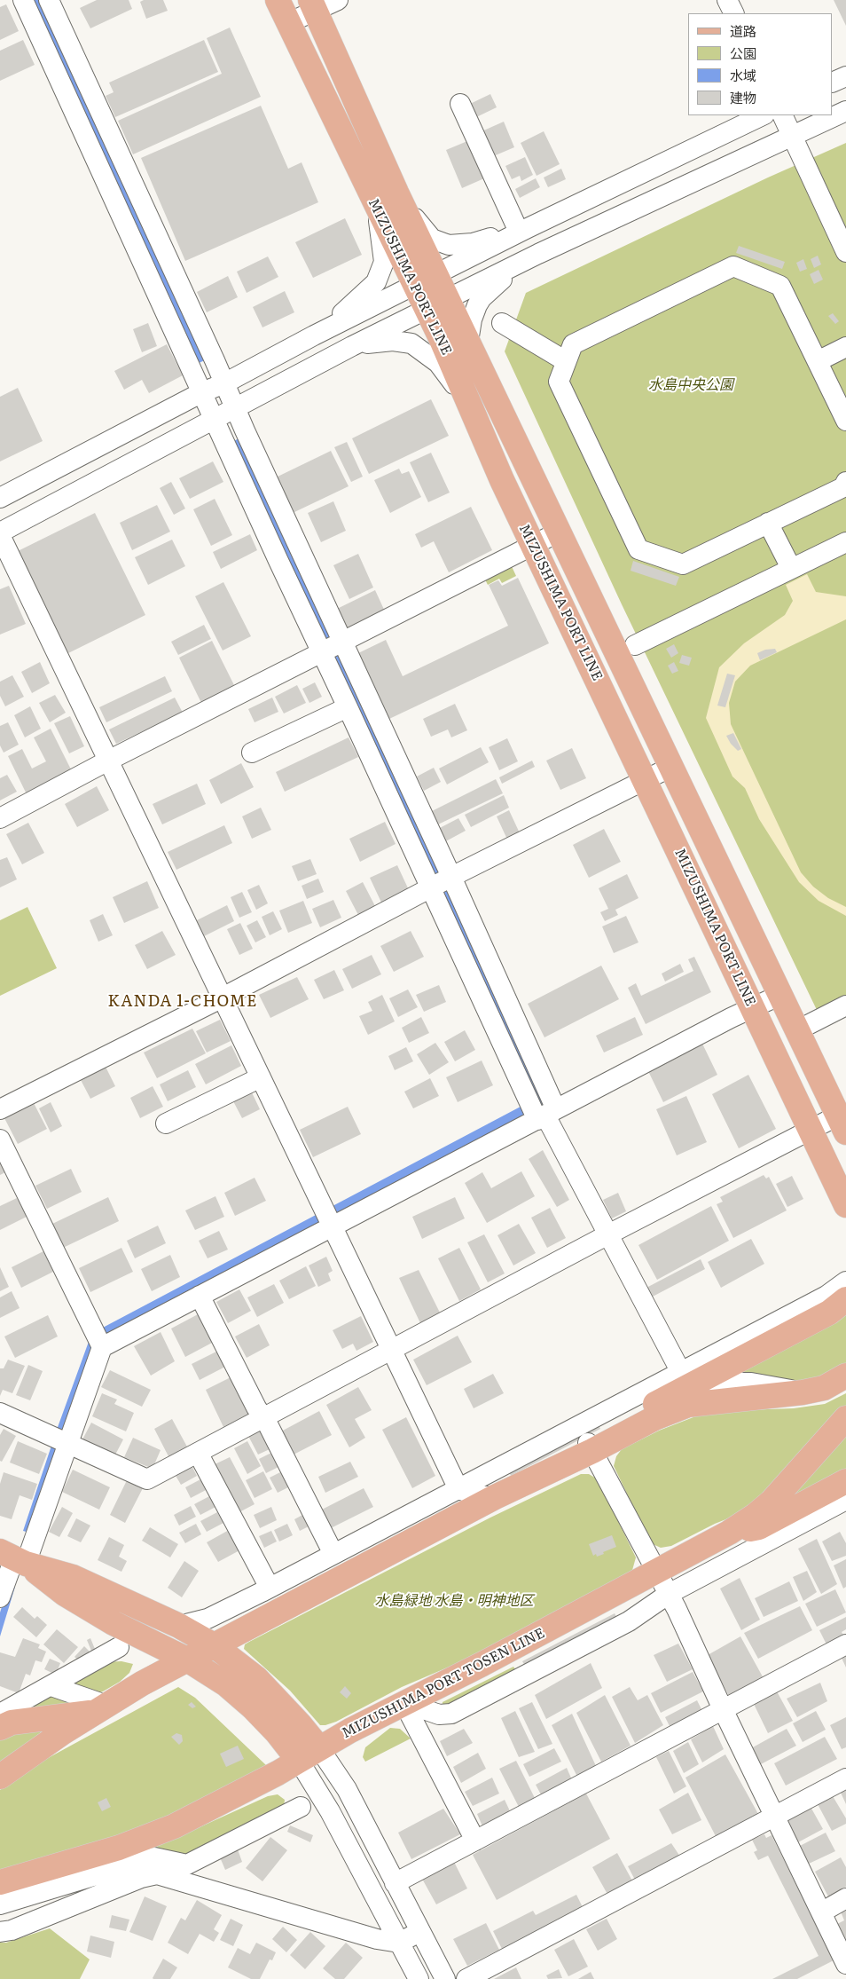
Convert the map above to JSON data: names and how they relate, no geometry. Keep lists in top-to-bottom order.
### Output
{
  "streets": {
    "main road": ["MIZUSHIMA PORT LINE", "MIZUSHIMA PORT TOSEN LINE"]
  },
  "districts": ["KANDA 1-CHOME"],
  "parks": ["水島中央公園", "水島緑地 水島・明神地区"],
  "legend": [
    "道路",
    "公園",
    "水域",
    "建物"
  ]
}
